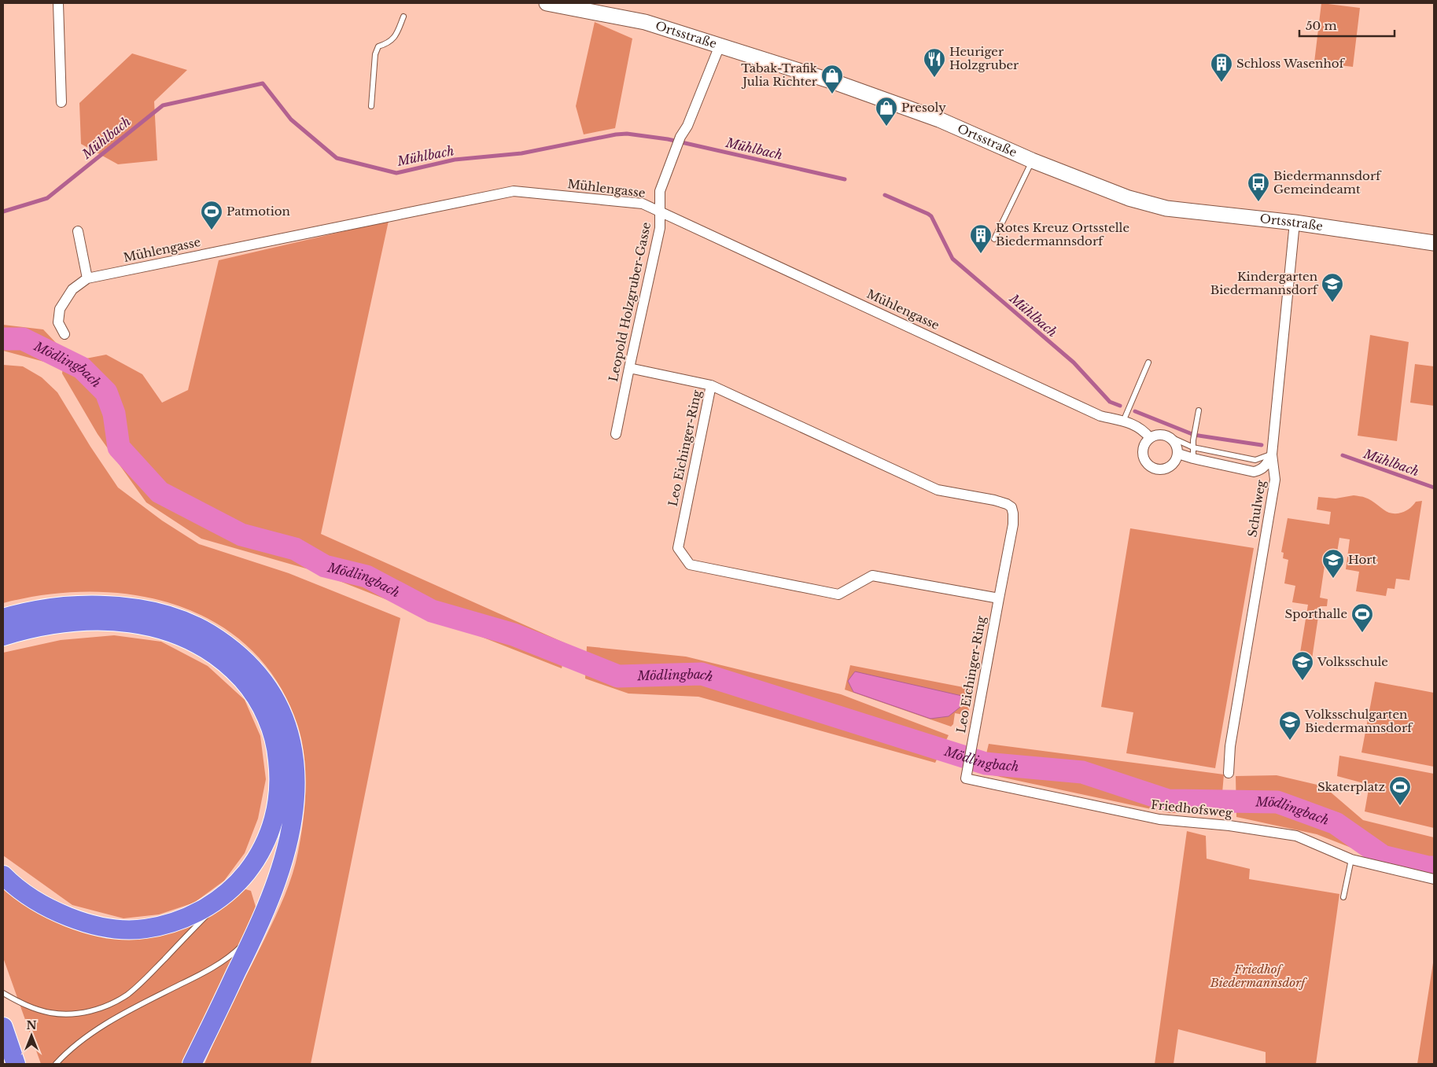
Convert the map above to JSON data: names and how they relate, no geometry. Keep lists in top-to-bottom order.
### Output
{
  "streets": {
    "street": [
      "Ortsstraße",
      "Mühlengasse",
      "Leopold Holzgruber-Gasse",
      "Leo Eichinger-Ring",
      "Schulweg",
      "Friedhofsweg"
    ]
  },
  "crossings": [
    ["Ortsstraße", "Leopold Holzgruber-Gasse"],
    ["Ortsstraße", "Schulweg"],
    ["Mühlengasse", "Leopold Holzgruber-Gasse"],
    ["Leo Eichinger-Ring", "Friedhofsweg"]
  ],
  "water": ["Mühlbach", "Mödlingbach"],
  "parks": ["Friedhof Biedermannsdorf"],
  "places": {
    "restaurant": ["Heuriger Holzgruber"],
    "building": ["Schloss Wasenhof", "Rotes Kreuz Ortsstelle Biedermannsdorf"],
    "shop": ["Tabak-Trafik Julia Richter", "Presoly"],
    "bus stop": ["Biedermannsdorf Gemeindeamt"],
    "sports": ["Patmotion", "Sporthalle", "Skaterplatz"],
    "school or university": [
      "Kindergarten Biedermannsdorf",
      "Hort",
      "Volksschule",
      "Volksschulgarten Biedermannsdorf"
    ]
  },
  "scale_bar": "50 m",
  "north": "top"
}
